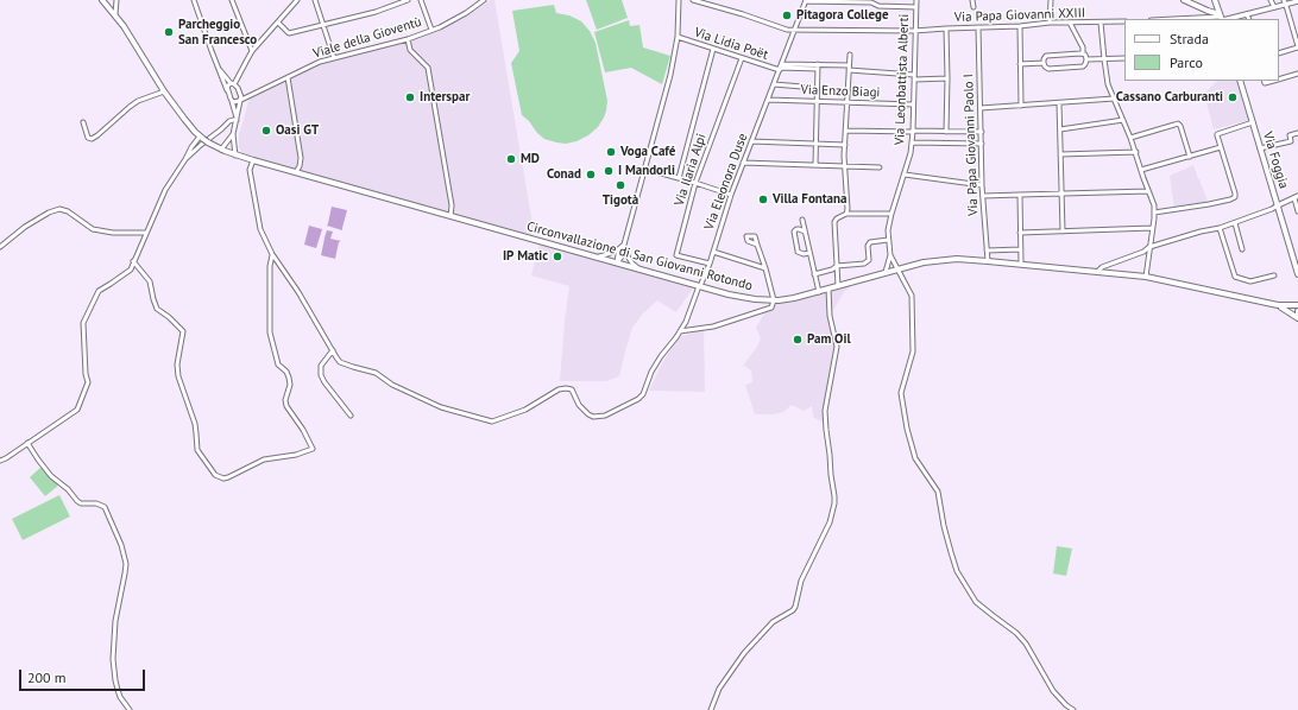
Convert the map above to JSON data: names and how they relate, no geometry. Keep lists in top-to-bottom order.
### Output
{
  "streets": {
    "main road": ["Via Foggia", "Circonvallazione di San Giovanni Rotondo"],
    "street": [
      "Via Papa Giovanni XXIII",
      "Viale della Gioventù",
      "Via Lidia Poët",
      "Via Leonbattista Alberti",
      "Via Enzo Biagi",
      "Via Papa Giovanni Paolo I",
      "Via Ilaria Alpi",
      "Via Eleonora Duse"
    ]
  },
  "crossings": [
    ["Via Papa Giovanni XXIII", "Via Leonbattista Alberti"],
    ["Via Papa Giovanni XXIII", "Via Papa Giovanni Paolo I"],
    ["Via Papa Giovanni XXIII", "Via Eleonora Duse"],
    ["Via Lidia Poët", "Via Ilaria Alpi"],
    ["Via Lidia Poët", "Via Eleonora Duse"],
    ["Via Leonbattista Alberti", "Via Enzo Biagi"],
    ["Via Leonbattista Alberti", "Circonvallazione di San Giovanni Rotondo"],
    ["Via Enzo Biagi", "Via Eleonora Duse"],
    ["Via Papa Giovanni Paolo I", "Circonvallazione di San Giovanni Rotondo"],
    ["Via Ilaria Alpi", "Via Eleonora Duse"],
    ["Via Eleonora Duse", "Circonvallazione di San Giovanni Rotondo"]
  ],
  "places": [
    "Pitagora College",
    "Parcheggio San Francesco",
    "Interspar",
    "Cassano Carburanti",
    "Oasi GT",
    "Voga Café",
    "MD",
    "I Mandorli",
    "Conad",
    "Tigotà",
    "Villa Fontana",
    "IP Matic",
    "Pam Oil"
  ],
  "legend": ["Strada", "Parco"],
  "scale_bar": "200 m"
}
